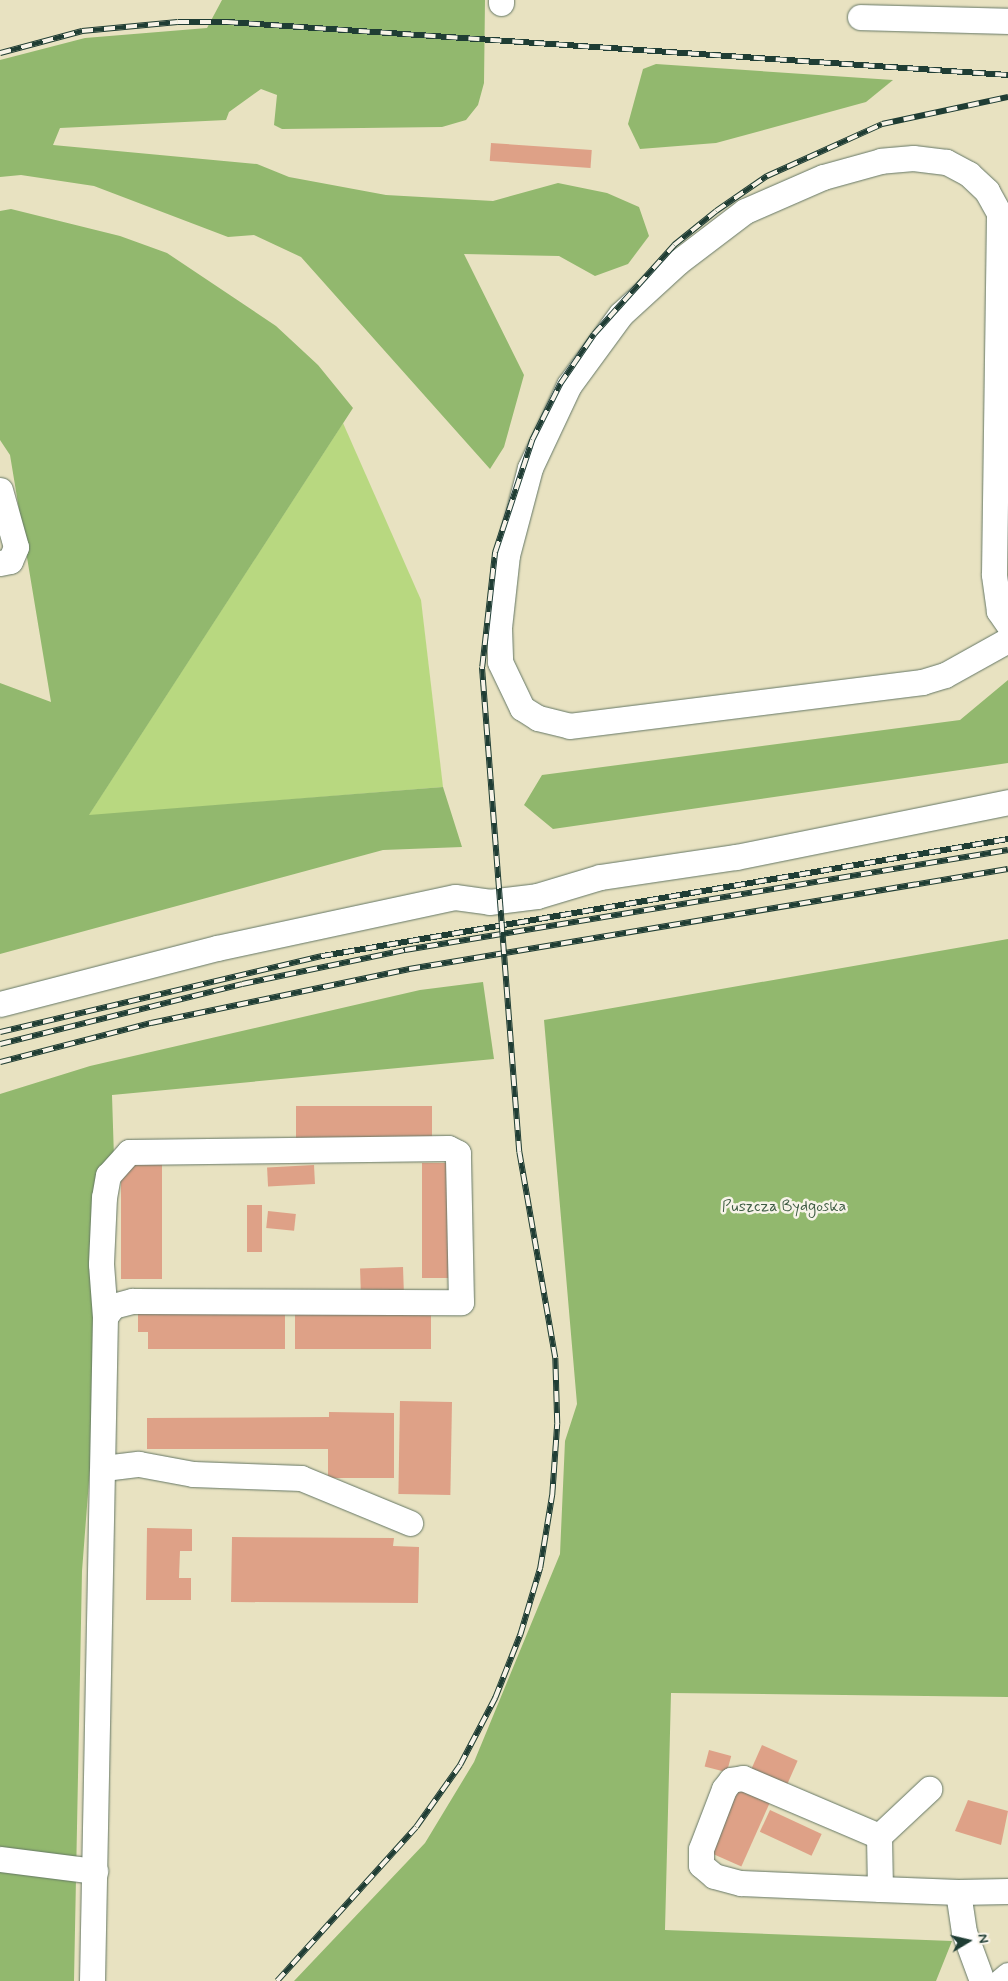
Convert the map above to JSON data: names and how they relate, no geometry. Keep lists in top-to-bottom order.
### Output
{
  "parks": ["Puszcza Bydgoska"],
  "north": "right"
}
